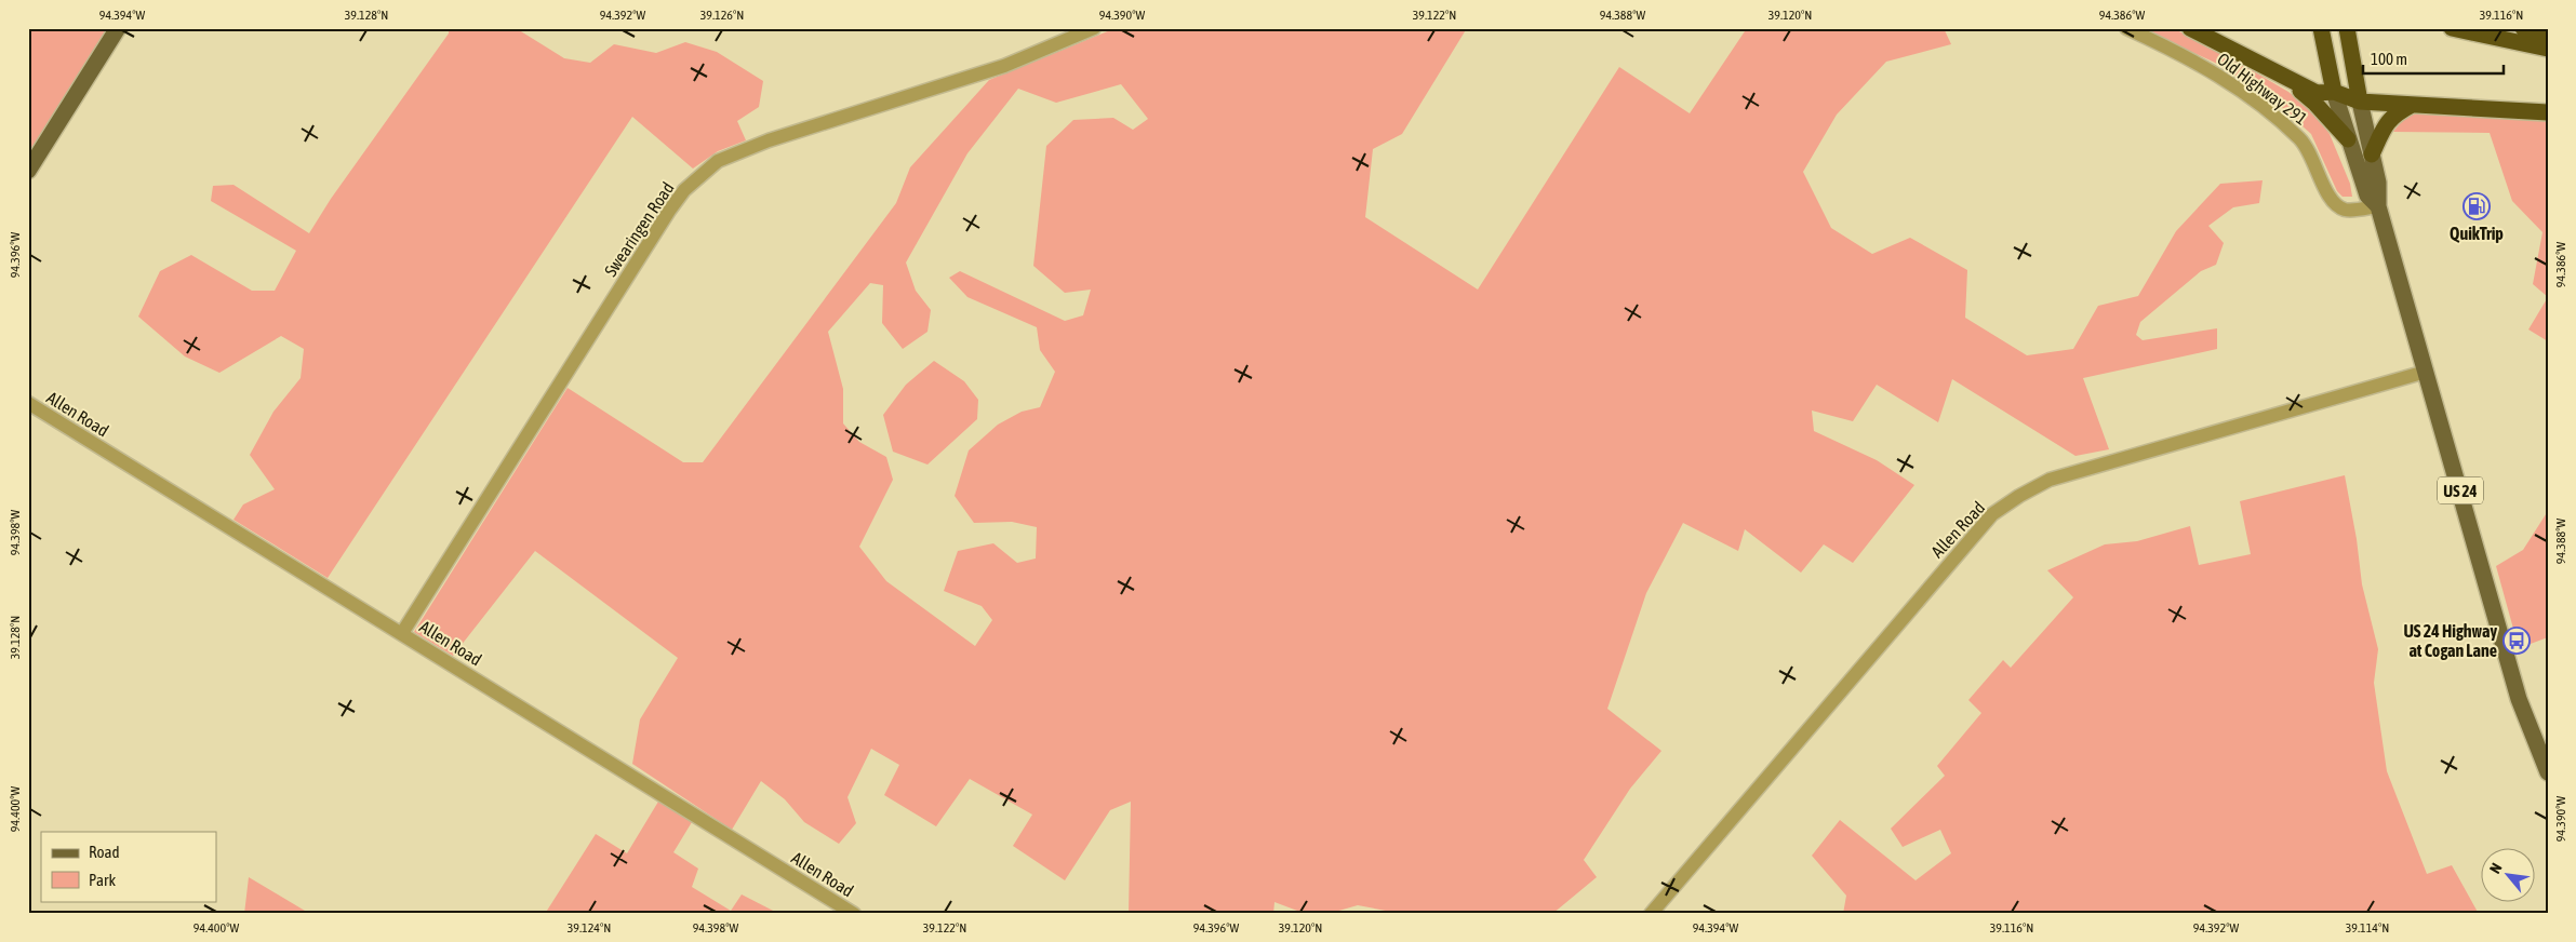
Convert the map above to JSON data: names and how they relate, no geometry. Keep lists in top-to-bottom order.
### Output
{
  "streets": {
    "highway": ["US 24"],
    "street": ["Old Highway 291", "Swearingen Road", "Allen Road"]
  },
  "crossings": [
    ["Old Highway 291", "US 24"],
    ["Swearingen Road", "Allen Road"],
    ["Allen Road", "US 24"]
  ],
  "places": {
    "fuel station": ["QuikTrip"],
    "bus stop": ["US 24 Highway at Cogan Lane"]
  },
  "legend": ["Road", "Park"],
  "scale_bar": "100 m",
  "north": "top left",
  "coordinates": [
    "94.394°W",
    "39.128°N",
    "94.392°W",
    "39.126°N",
    "94.390°W",
    "39.122°N",
    "94.388°W",
    "39.120°N",
    "94.386°W",
    "39.116°N",
    "94.396°W",
    "94.398°W",
    "94.400°W",
    "39.124°N",
    "39.114°N"
  ]
}
